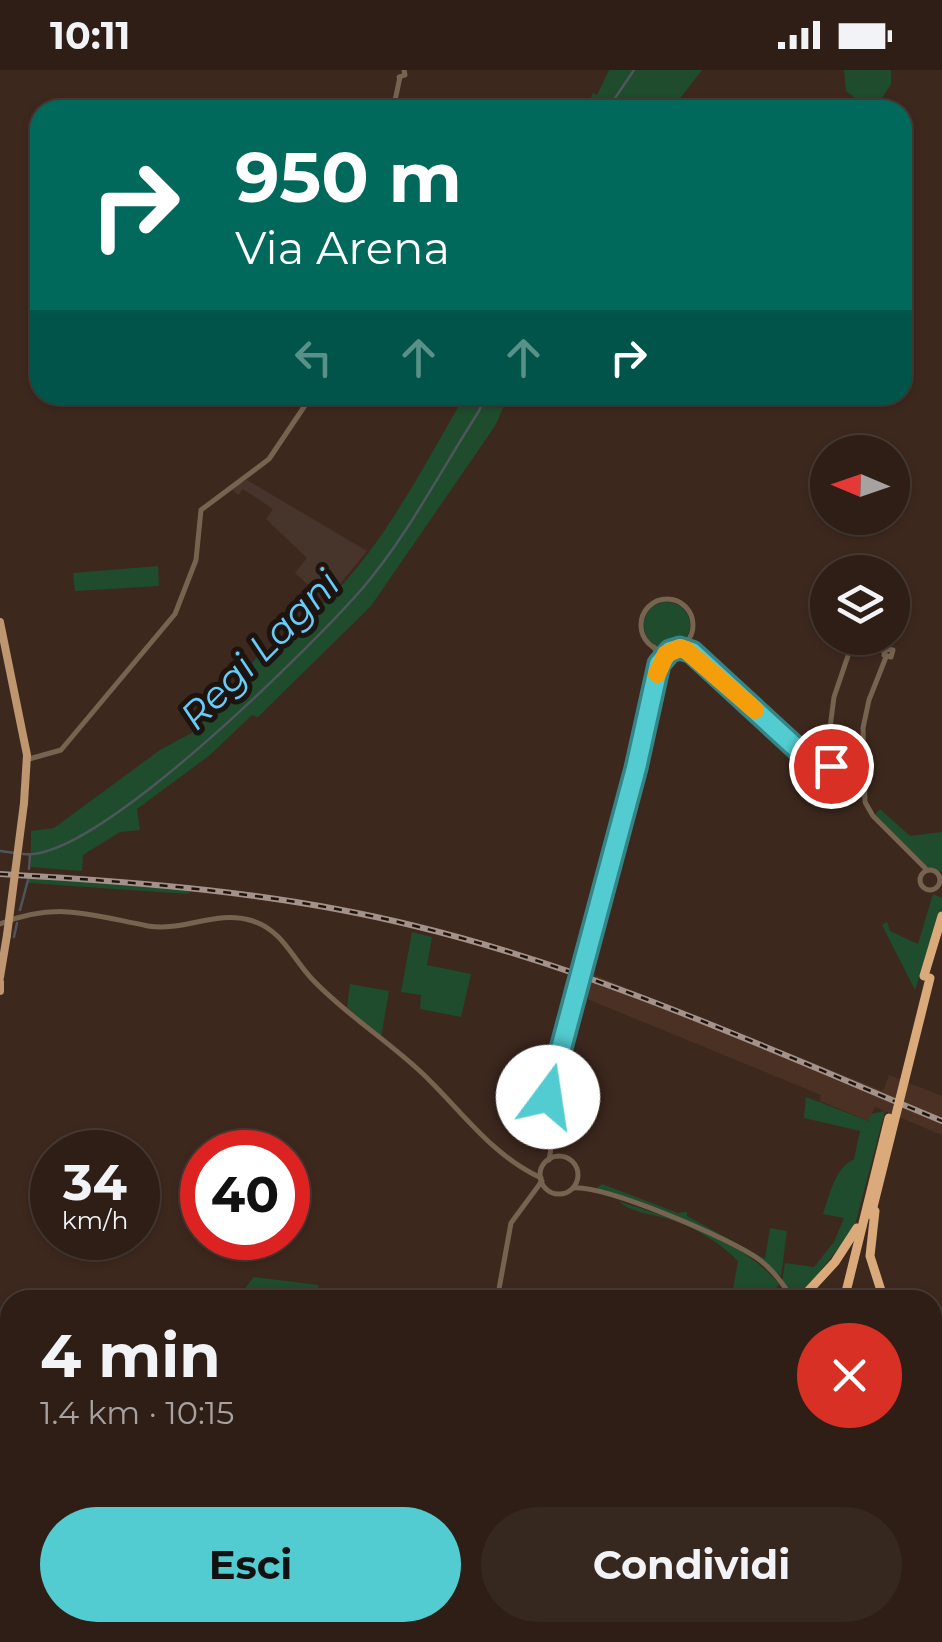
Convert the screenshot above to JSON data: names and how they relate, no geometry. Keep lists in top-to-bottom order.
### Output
{
  "water": ["Regi Lagni"],
  "north": "left",
  "page": {
    "status": "10:11",
    "turn": ["950 m", "Via Arena"],
    "speed": "34 km/h",
    "limit": "40",
    "heading": ["4 min", "1.4 km · 10:15"],
    "buttons": ["Esci", "Condividi"]
  }
}
